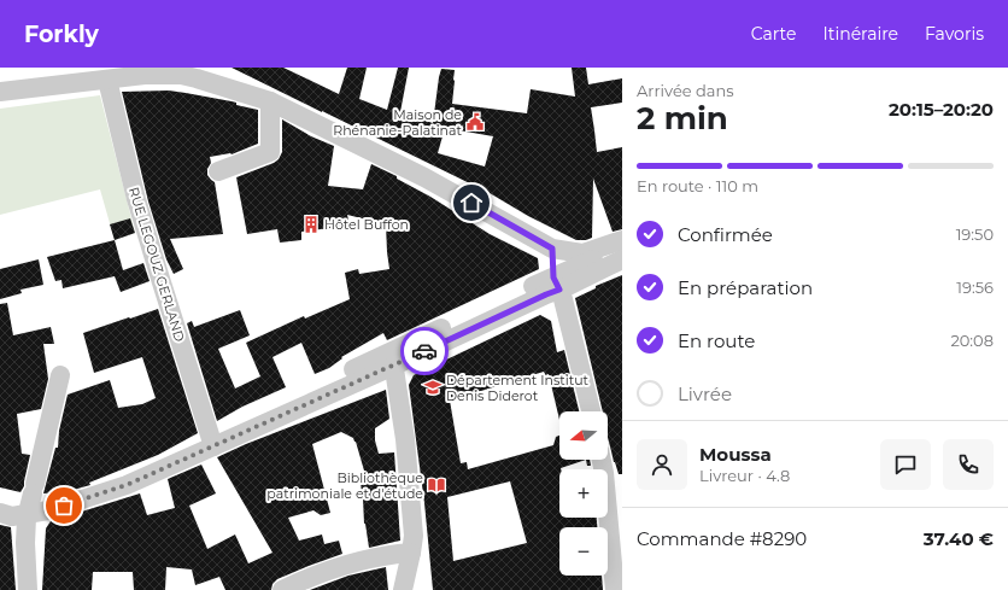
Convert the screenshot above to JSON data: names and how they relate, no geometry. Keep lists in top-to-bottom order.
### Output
{
  "streets": {
    "street": ["RUE LEGOUZ GERLAND"]
  },
  "places": {
    "public building": ["Maison de Rhénanie-Palatinat"],
    "building": ["Hôtel Buffon"],
    "school or university": ["Département Institut Denis Diderot"],
    "library": ["Bibliothèque patrimoniale et d'étude"]
  },
  "north": "left",
  "page": {
    "header": "Forkly",
    "nav": ["Carte", "Itinéraire", "Favoris"],
    "heading": ["2 min", "Arrivée dans", "20:15–20:20"],
    "panel": [
      "Moussa",
      "Livreur · 4.8",
      "Commande #8290",
      "37.40 €"
    ],
    "bar": "En route · 110 m",
    "list": [
      ["Confirmée", "19:50"],
      ["En préparation", "19:56"],
      ["En route", "20:08"],
      "Livrée"
    ],
    "map_buttons": ["+", "−"]
  }
}
